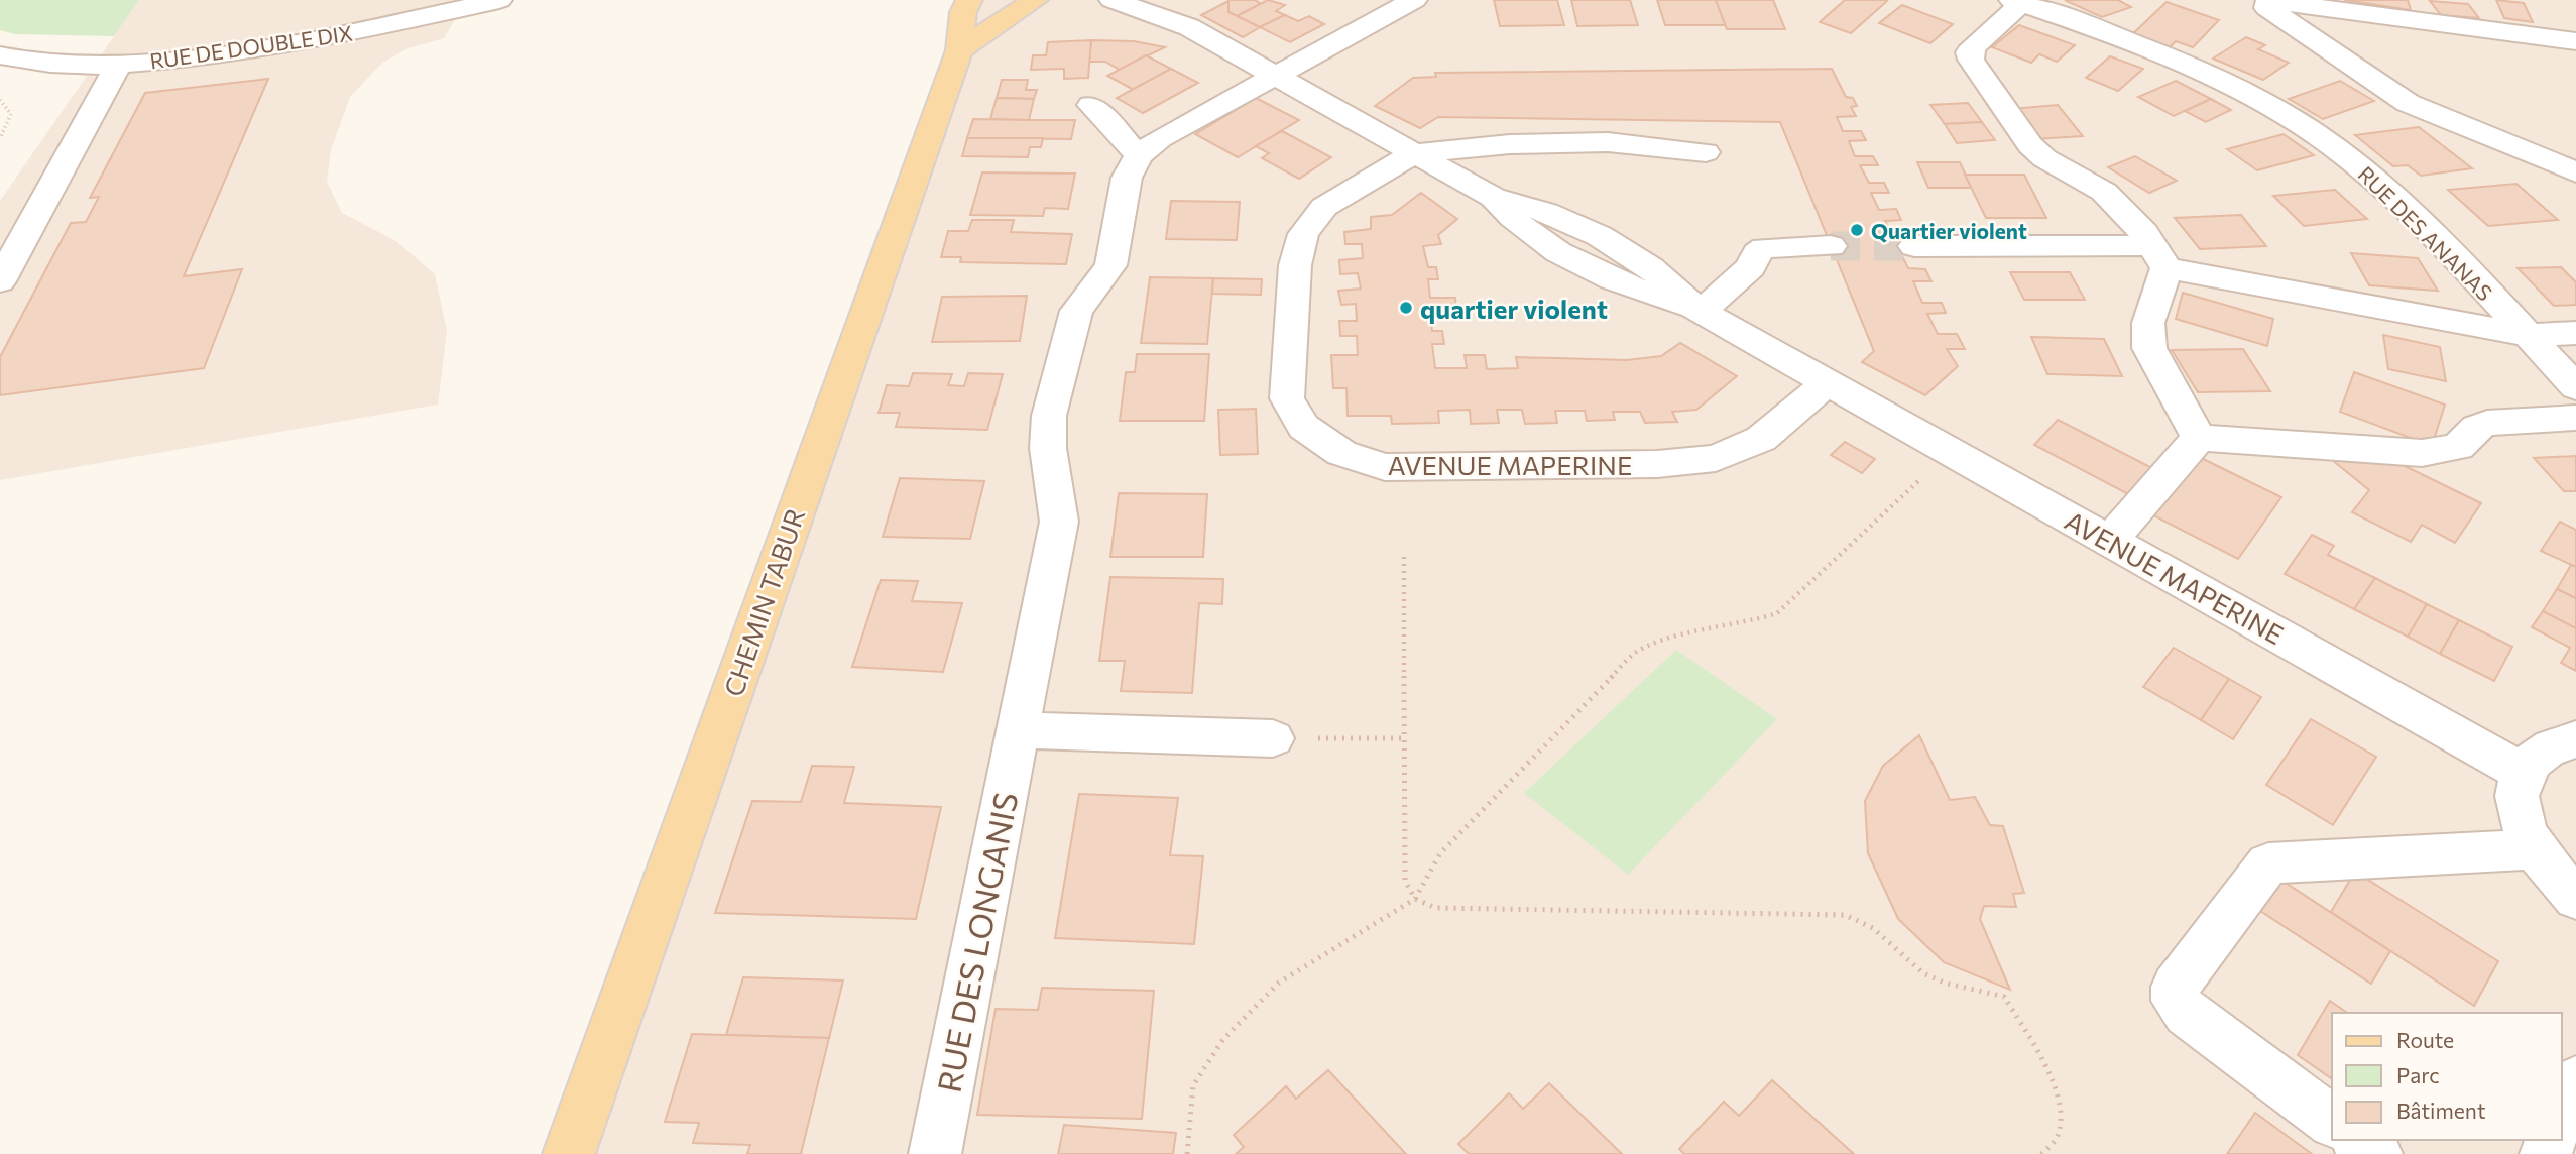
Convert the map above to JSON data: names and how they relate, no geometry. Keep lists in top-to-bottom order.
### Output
{
  "streets": {
    "main road": ["CHEMIN TABUR"],
    "street": [
      "RUE DE DOUBLE DIX",
      "RUE DES ANANAS",
      "AVENUE MAPERINE",
      "RUE DES LONGANIS"
    ]
  },
  "crossings": [
    ["AVENUE MAPERINE", "RUE DES LONGANIS"]
  ],
  "places": ["Quartier violent", "quartier violent"],
  "legend": ["Route", "Parc", "Bâtiment"]
}
